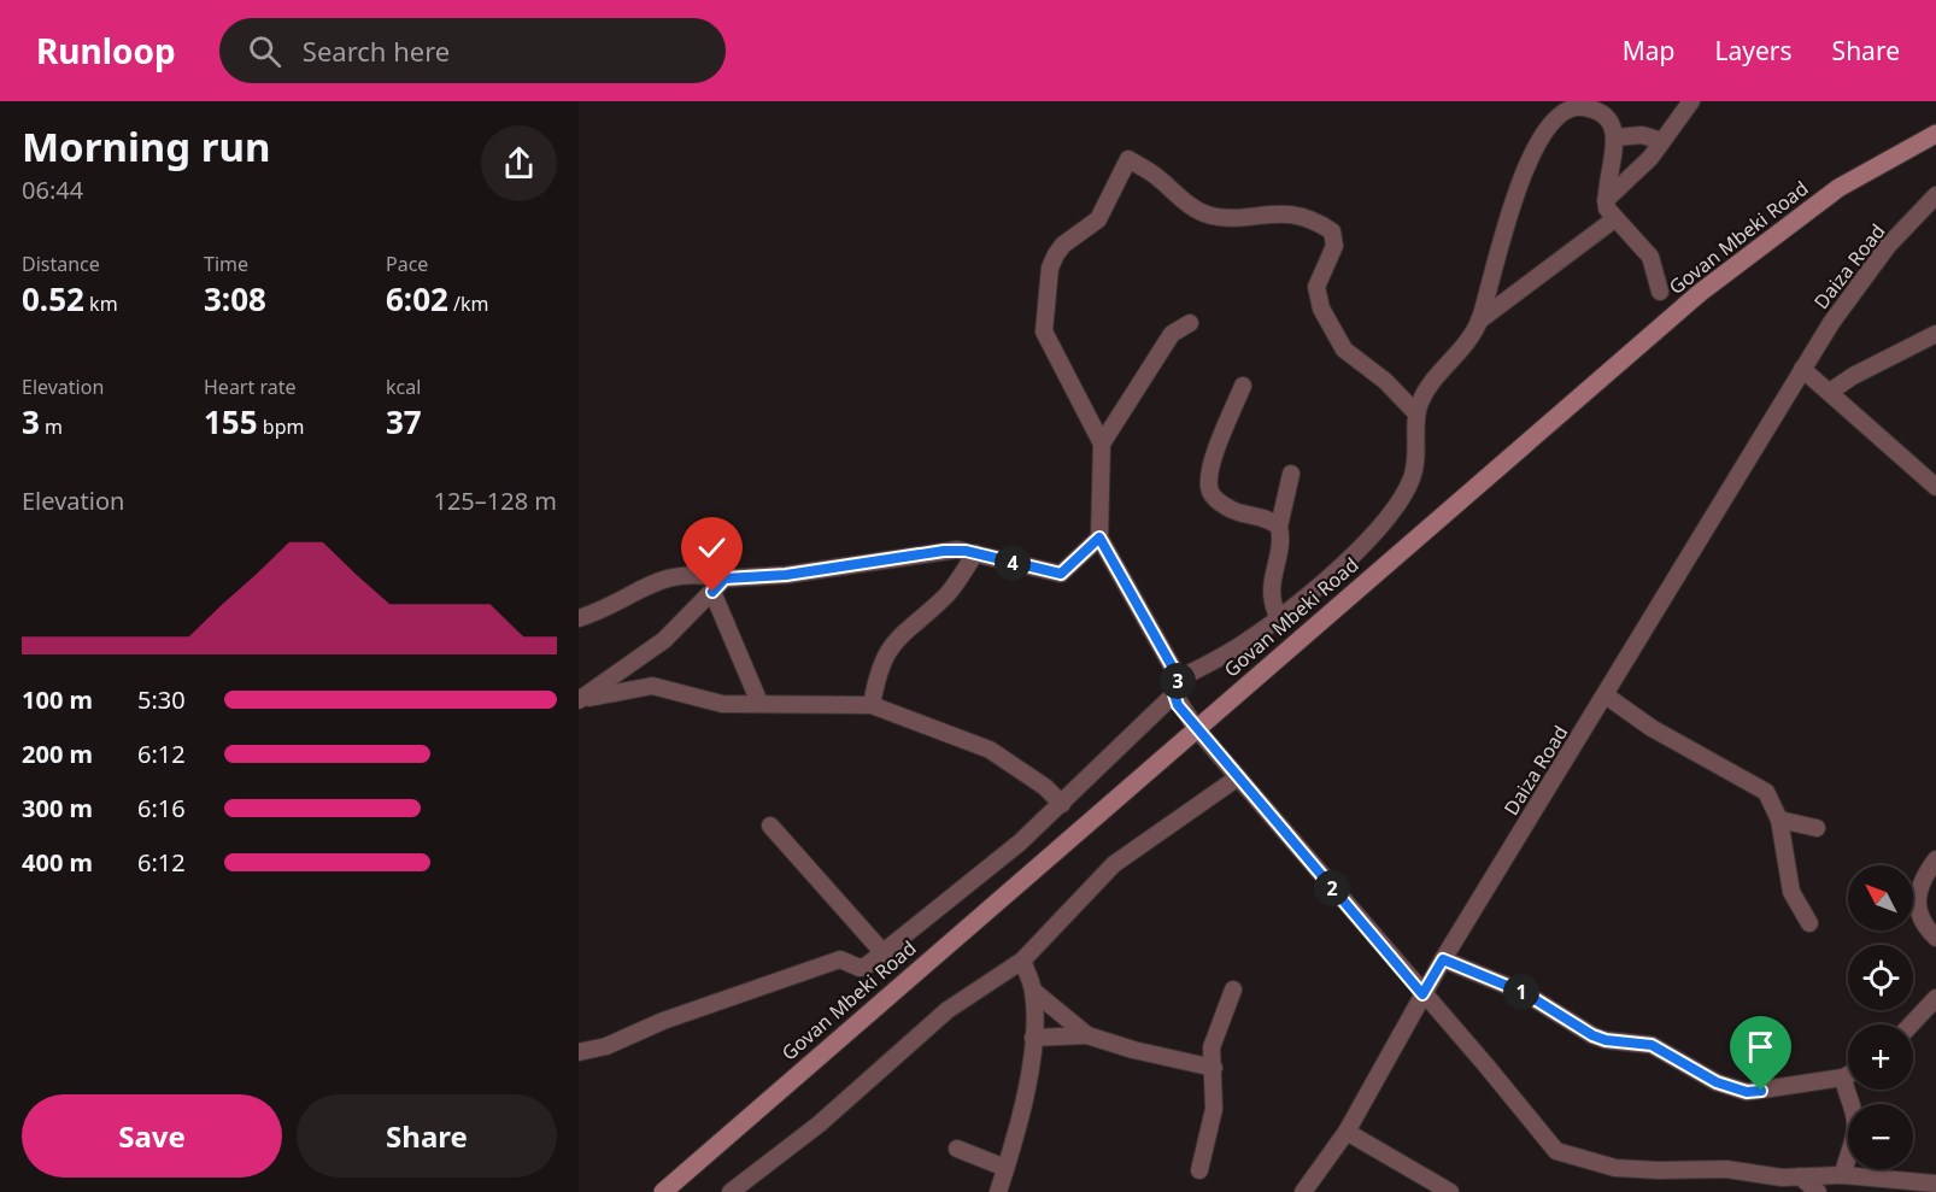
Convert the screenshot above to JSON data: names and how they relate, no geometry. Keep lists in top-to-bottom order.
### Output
{
  "streets": {
    "main road": ["Govan Mbeki Road"],
    "street": ["Daiza Road"]
  },
  "north": "top left",
  "page": {
    "header": "Runloop",
    "search": "Search here",
    "nav": ["Map", "Layers", "Share"],
    "heading": ["Morning run", "06:44"],
    "stats": [
      ["Distance", "0.52 km"],
      ["Time", "3:08"],
      ["Pace", "6:02 /km"],
      ["Elevation", "3 m"],
      ["Heart rate", "155 bpm"],
      ["kcal", "37"]
    ],
    "chart": ["Elevation", "125–128 m"],
    "pins": [
      "4",
      "3",
      "2",
      "1"
    ],
    "list": [
      {
        "name": "100 m",
        "note": "5:30"
      },
      {
        "name": "200 m",
        "note": "6:12"
      },
      {
        "name": "300 m",
        "note": "6:16"
      },
      {
        "name": "400 m",
        "note": "6:12"
      }
    ],
    "map_buttons": ["+", "−"],
    "buttons": ["Save", "Share"]
  }
}
